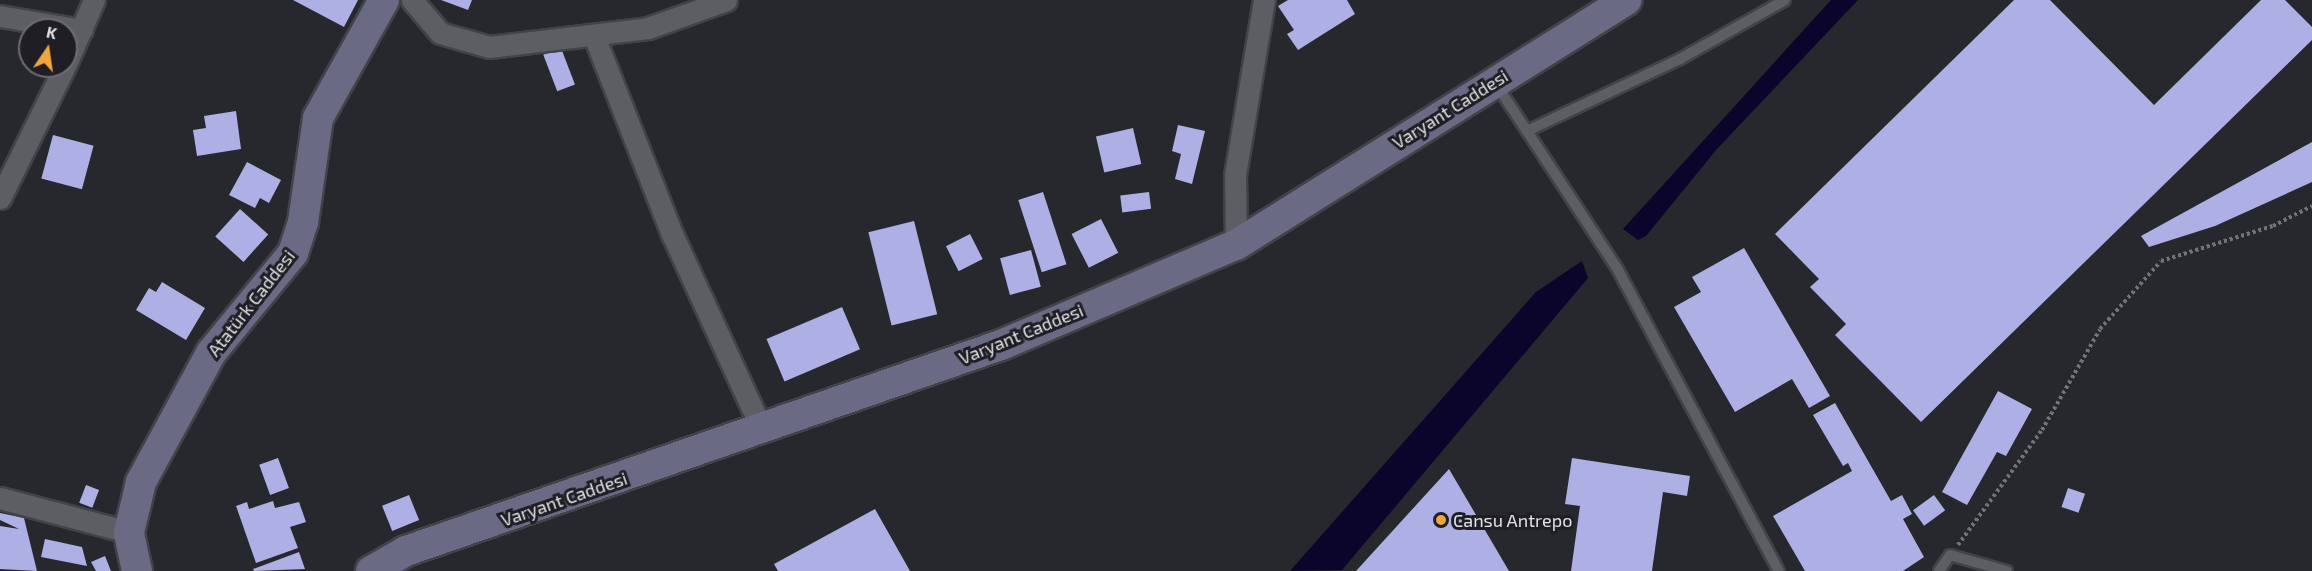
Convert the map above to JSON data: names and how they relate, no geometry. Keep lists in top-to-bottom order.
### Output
{
  "streets": {
    "street": ["Varyant Caddesi", "Atatürk Caddesi"]
  },
  "places": ["Cansu Antrepo"],
  "north": "top"
}
